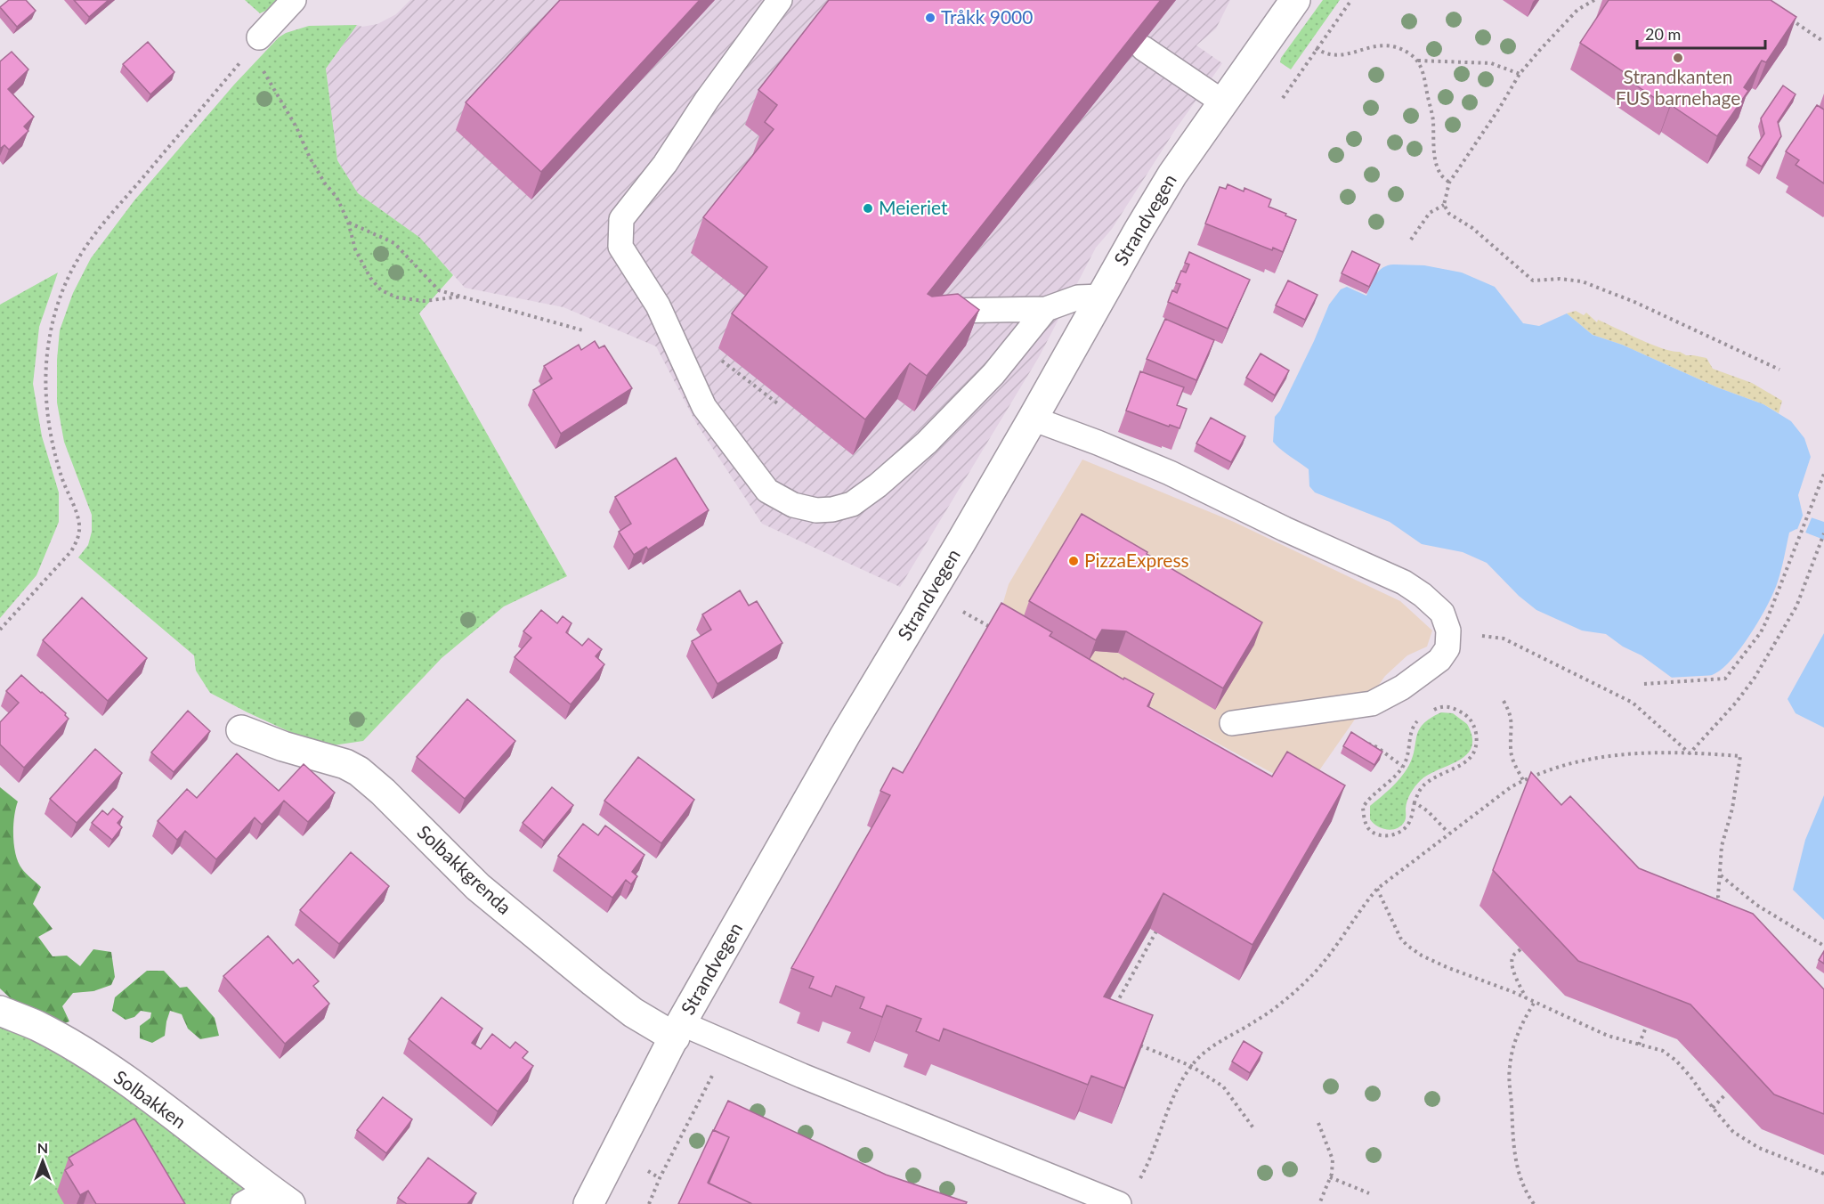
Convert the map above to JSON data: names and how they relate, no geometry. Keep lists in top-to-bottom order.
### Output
{
  "streets": {
    "street": ["Strandvegen", "Solbakkgrenda", "Solbakken"]
  },
  "crossings": [
    ["Strandvegen", "Solbakkgrenda"]
  ],
  "places": [
    "Tråkk 9000",
    "Strandkanten FUS barnehage",
    "Meieriet",
    "PizzaExpress"
  ],
  "scale_bar": "20 m",
  "north": "top"
}
